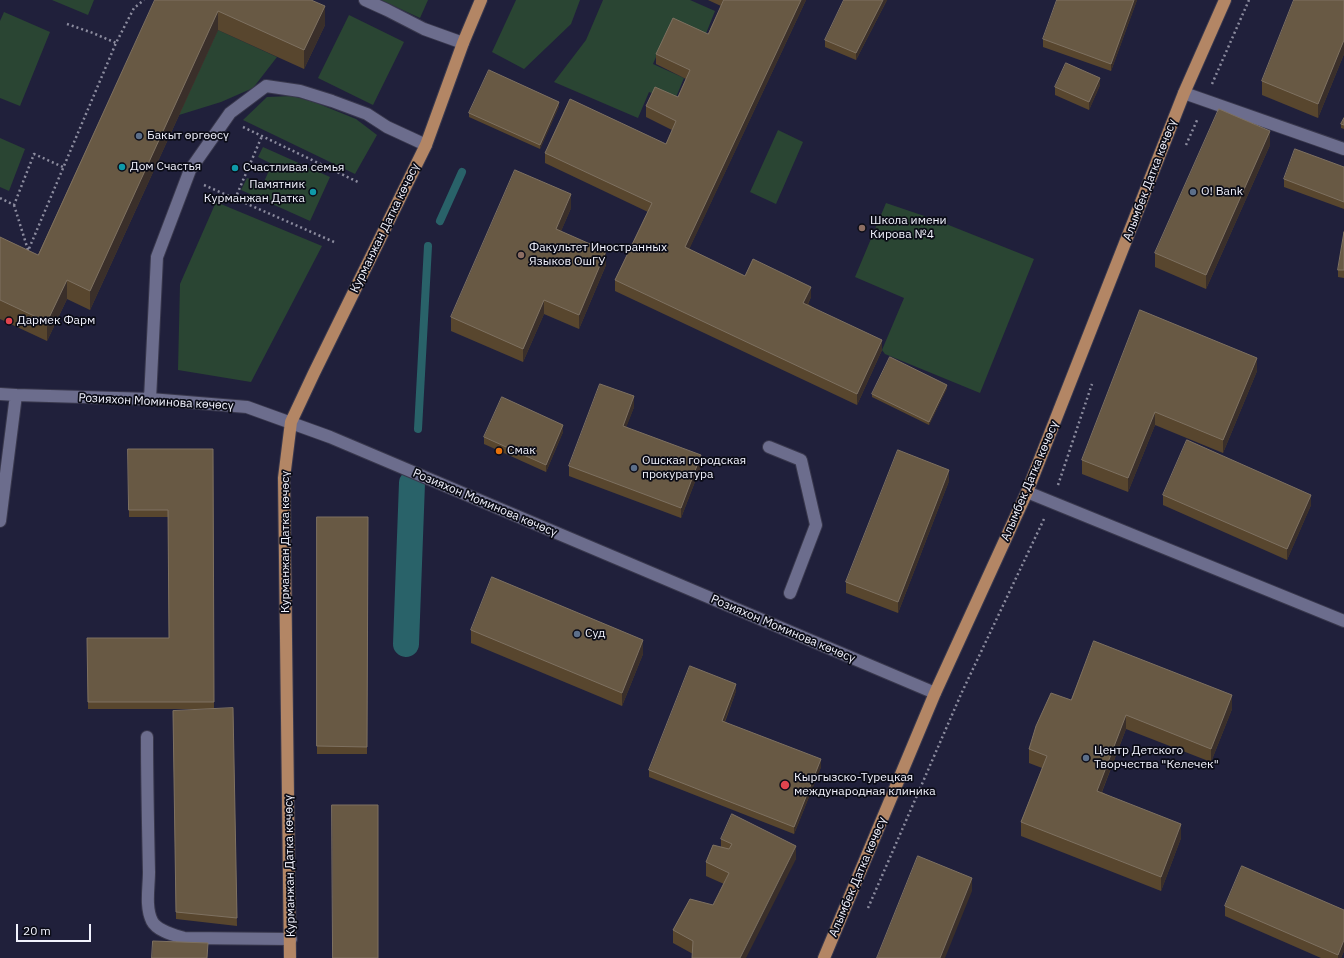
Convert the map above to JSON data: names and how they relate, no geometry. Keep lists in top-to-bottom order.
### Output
{
  "streets": {
    "main road": ["Алымбек Датка көчөсү", "Курманжан Датка көчөсү"],
    "street": ["Розияхон Моминова көчөсү"]
  },
  "crossings": [
    ["Алымбек Датка көчөсү", "Розияхон Моминова көчөсү"],
    ["Курманжан Датка көчөсү", "Розияхон Моминова көчөсү"]
  ],
  "places": [
    "Бакыт өргөөсү",
    "Дом Счастья",
    "Счастливая семья",
    "Памятник Курманжан Датка",
    "О! Bank",
    "Школа имени Кирова №4",
    "Факультет Иностранных Языков ОшГУ",
    "Дармек Фарм",
    "Смак",
    "Ошская городская прокуратура",
    "Суд",
    "Центр Детского Творчества \"Келечек\"",
    "Кыргызско-Турецкая международная клиника"
  ],
  "scale_bar": "20 m"
}
